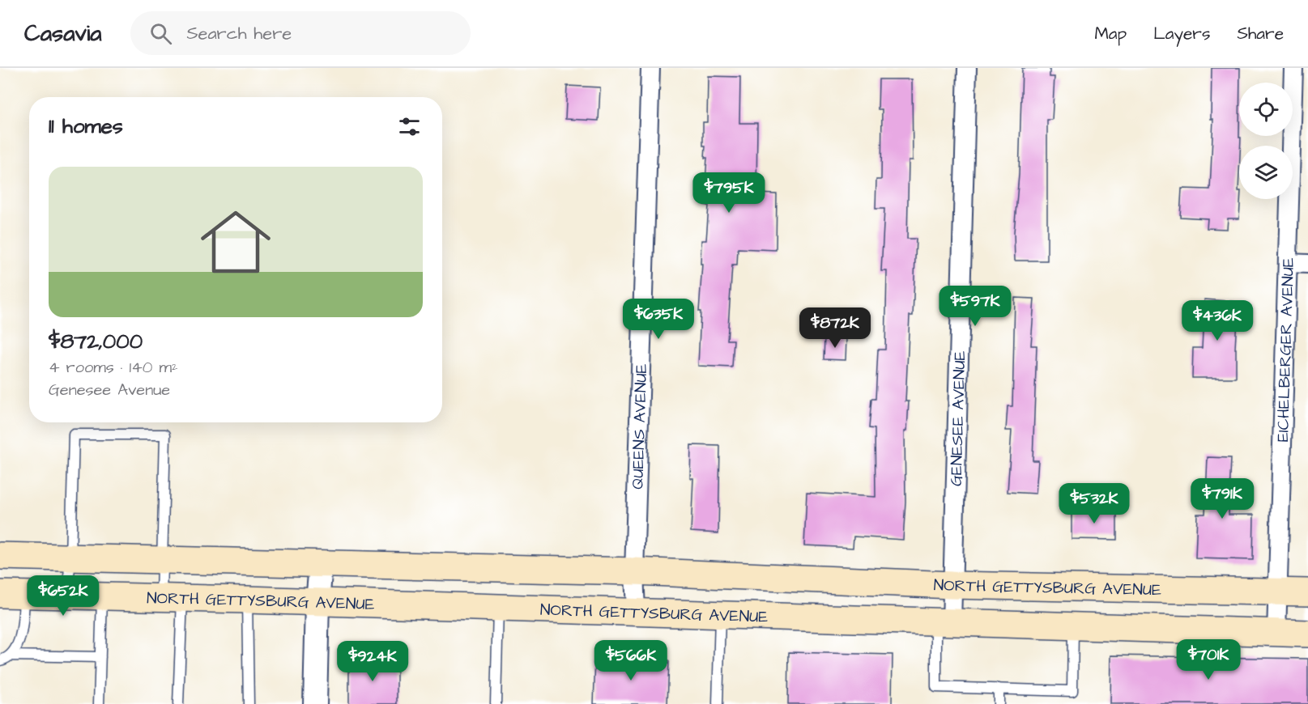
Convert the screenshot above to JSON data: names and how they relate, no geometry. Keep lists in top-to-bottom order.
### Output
{
  "streets": {
    "main road": ["NORTH GETTYSBURG AVENUE"],
    "street": ["EICHELBERGER AVENUE", "GENESEE AVENUE", "QUEENS AVENUE"]
  },
  "crossings": [
    ["EICHELBERGER AVENUE", "NORTH GETTYSBURG AVENUE"],
    ["GENESEE AVENUE", "NORTH GETTYSBURG AVENUE"],
    ["QUEENS AVENUE", "NORTH GETTYSBURG AVENUE"]
  ],
  "page": {
    "header": "Casavia",
    "search": "Search here",
    "nav": ["Map", "Layers", "Share"],
    "heading": "11 homes",
    "list": [
      {
        "name": "$872,000",
        "note": "4 rooms · 140 m² · Genesee Avenue"
      }
    ],
    "price": [
      "$795K",
      "$597K",
      "$635K",
      "$436K",
      "$872K",
      "$791K",
      "$532K",
      "$652K",
      "$701K",
      "$566K",
      "$924K"
    ]
  }
}
